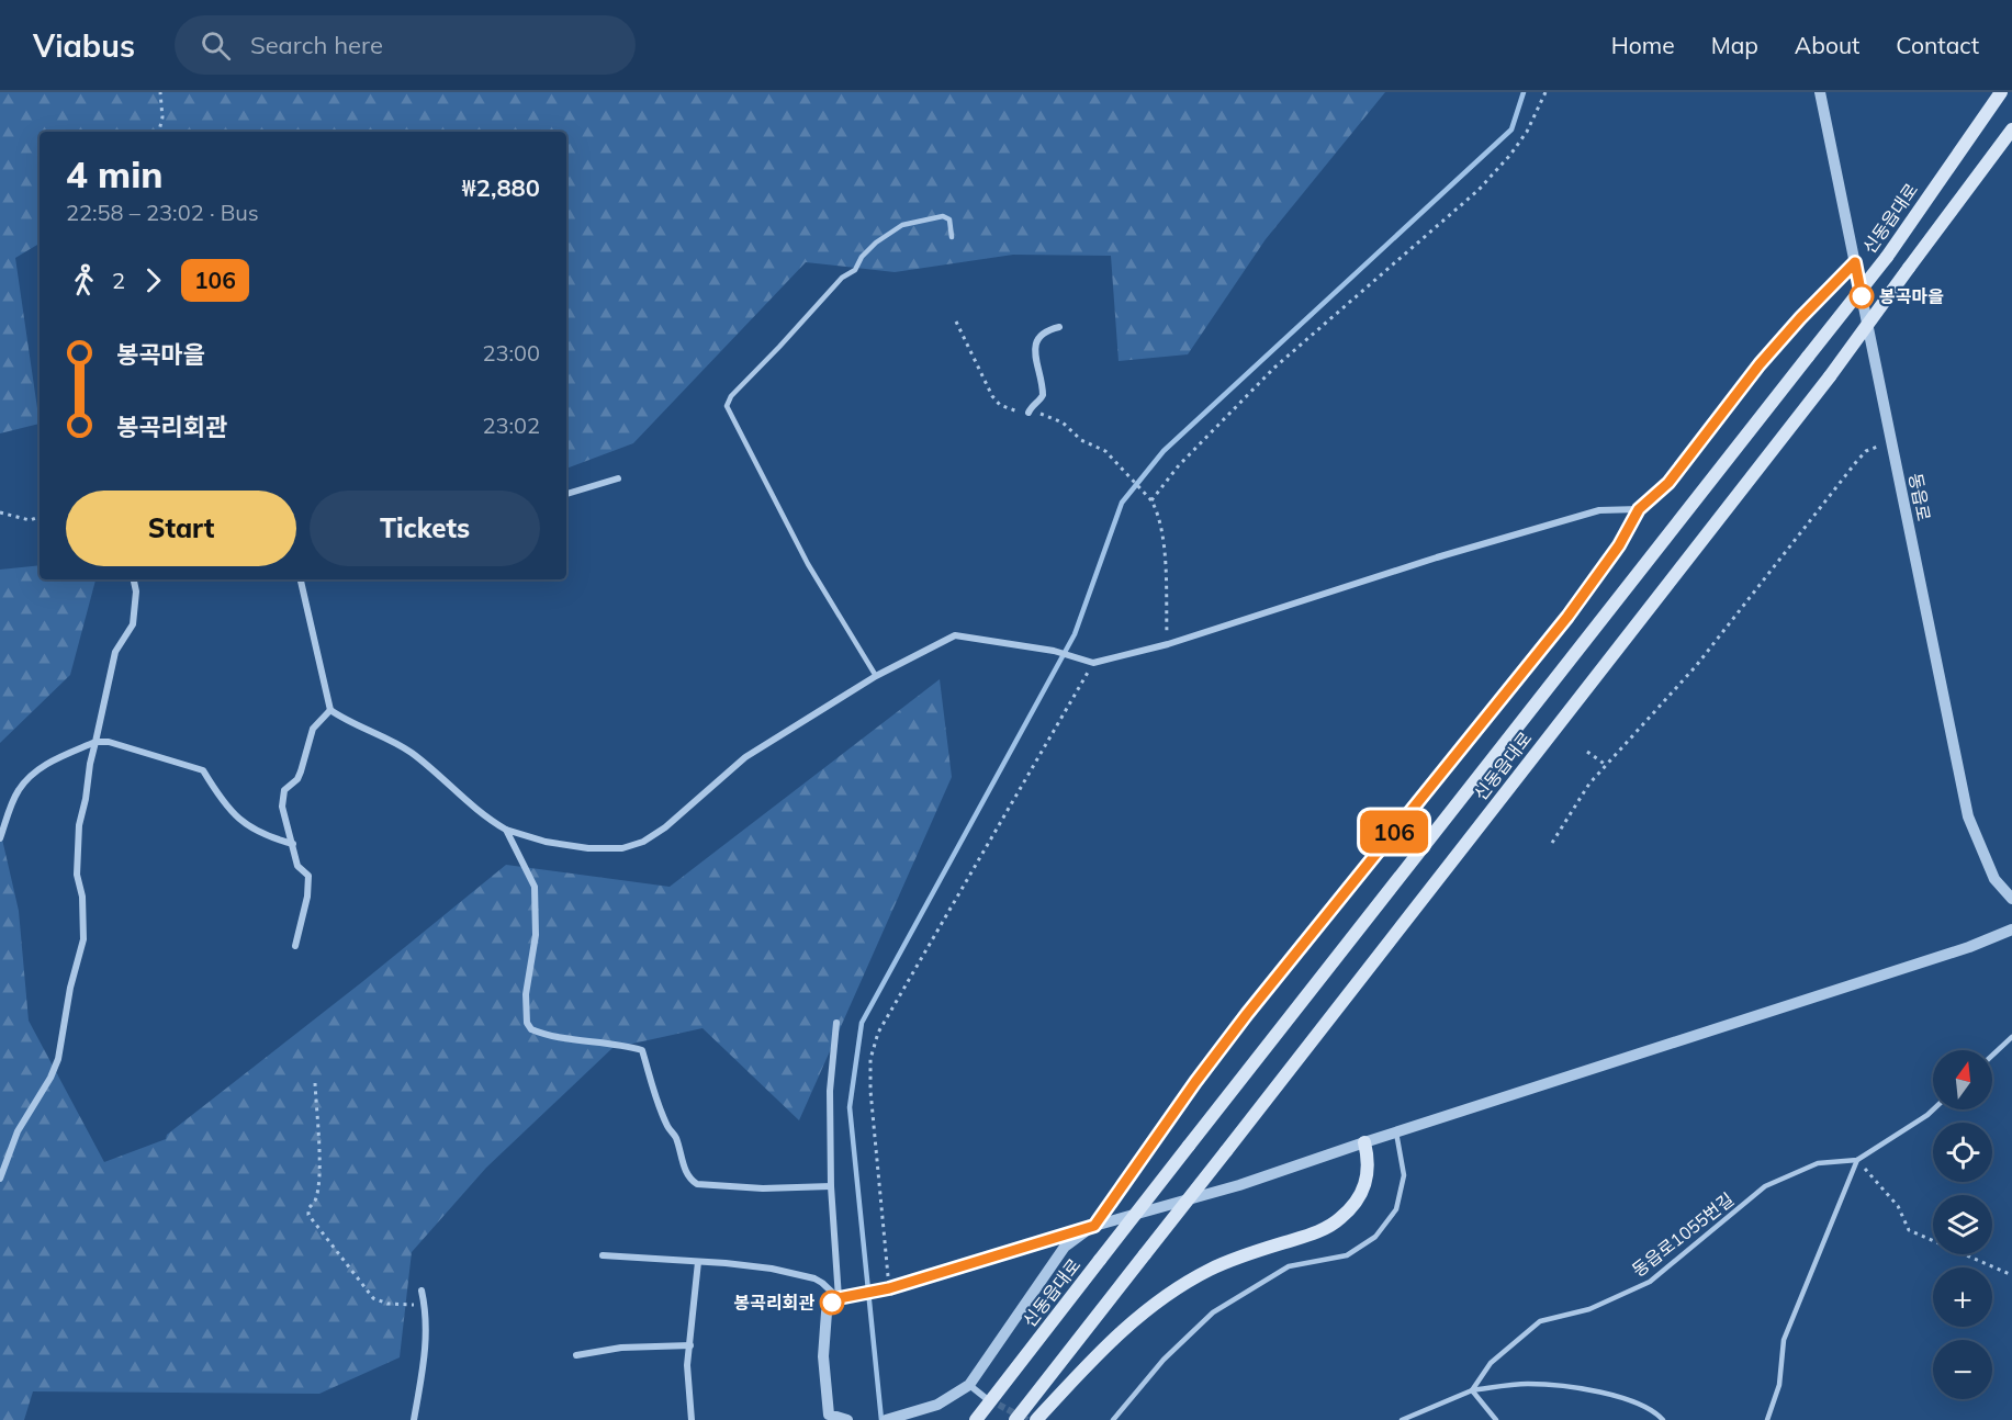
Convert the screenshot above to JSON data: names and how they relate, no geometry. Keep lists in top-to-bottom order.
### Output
{
  "streets": {
    "main road": ["신동읍대로"],
    "street": ["동읍로"],
    "lane": ["동읍로1055번길"]
  },
  "places": ["봉곡마을", "봉곡리회관"],
  "lines": ["bus line 106"],
  "north": "top",
  "page": {
    "header": "Viabus",
    "search": "Search here",
    "nav": [
      "Home",
      "Map",
      "About",
      "Contact"
    ],
    "on_map": "106",
    "heading": ["4 min", "22:58 – 23:02 · Bus", "₩2,880"],
    "legs": ["2", "106"],
    "list": [
      {
        "name": "봉곡마을",
        "value": "23:00"
      },
      {
        "name": "봉곡리회관",
        "value": "23:02"
      }
    ],
    "buttons": ["Start", "Tickets"],
    "map_buttons": ["+", "−"]
  }
}
